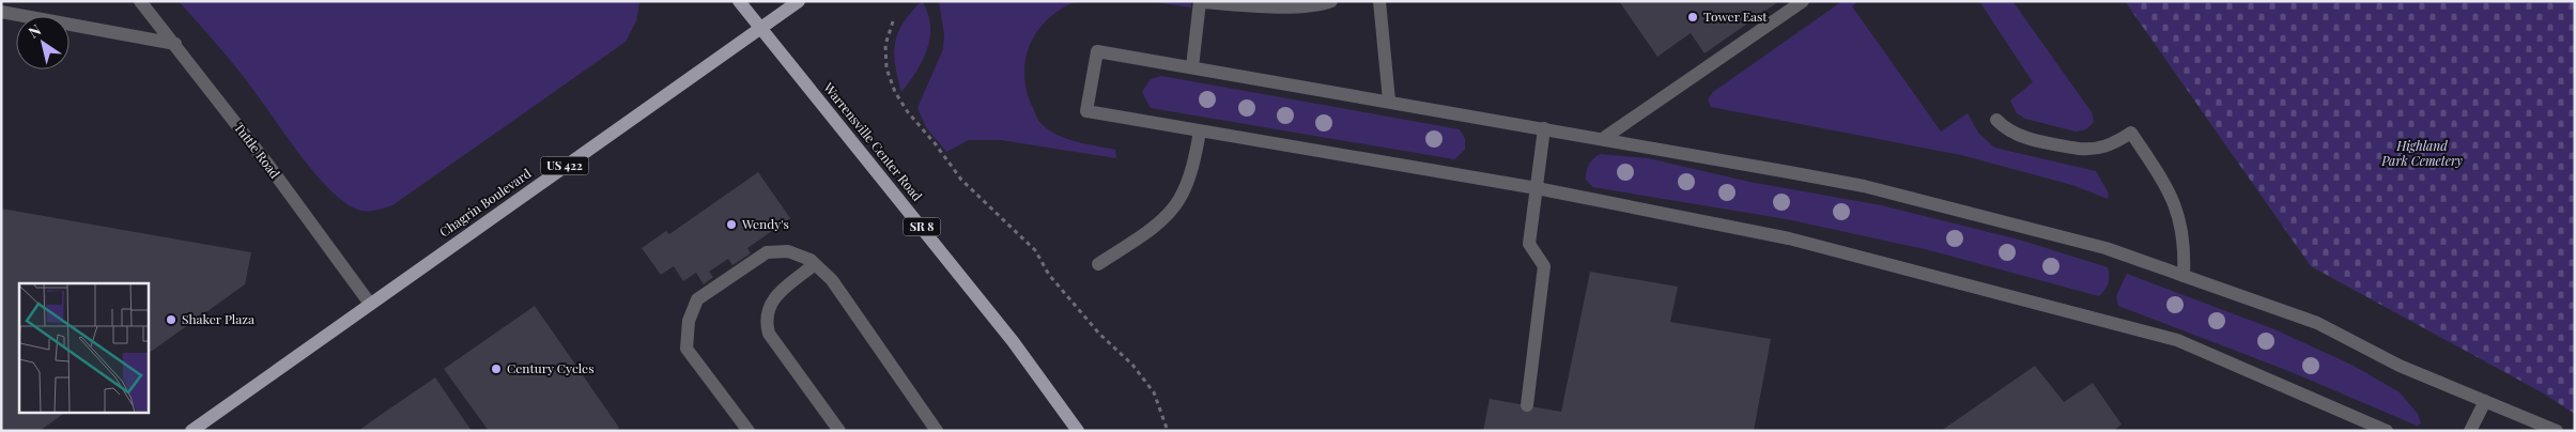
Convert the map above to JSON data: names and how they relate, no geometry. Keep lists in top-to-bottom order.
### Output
{
  "streets": {
    "main road": [
      "Warrensville Center Road",
      "US 422",
      "Chagrin Boulevard",
      "SR 8"
    ],
    "street": ["Tuttle Road"]
  },
  "crossings": [
    ["Warrensville Center Road", "Chagrin Boulevard"],
    ["Tuttle Road", "Chagrin Boulevard"]
  ],
  "parks": ["Highland Park Cemetery"],
  "places": [
    "Tower East",
    "Wendy's",
    "Shaker Plaza",
    "Century Cycles"
  ],
  "north": "top left"
}
